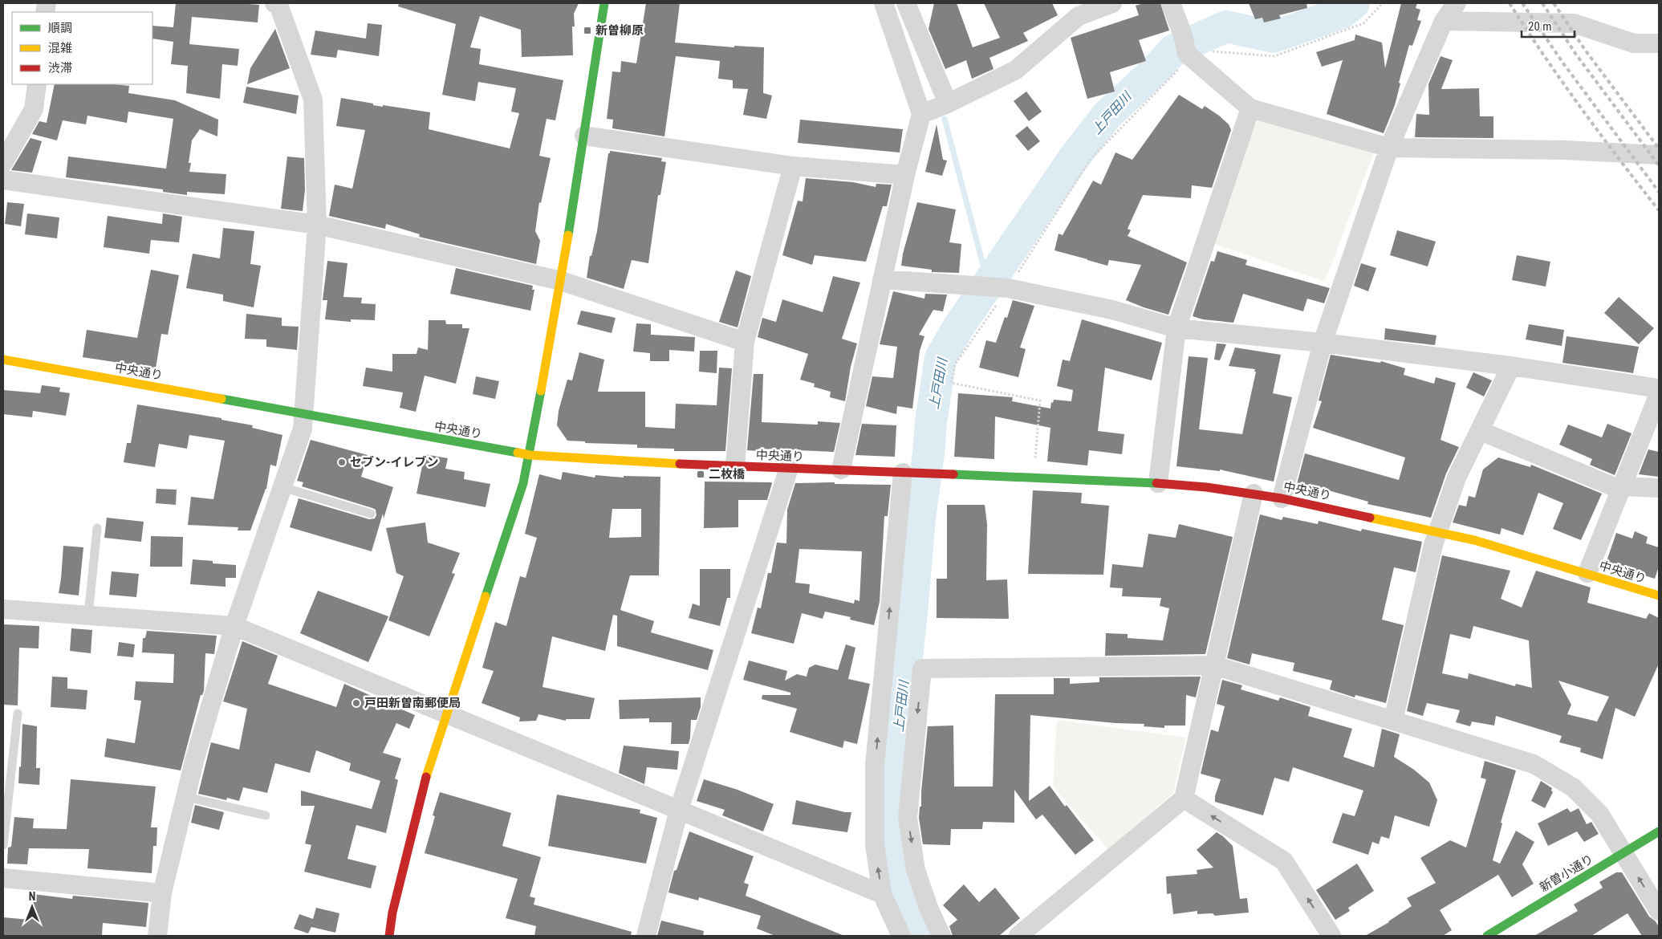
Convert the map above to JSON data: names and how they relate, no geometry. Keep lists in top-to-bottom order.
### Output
{
  "streets": {
    "street": ["中央通り", "新曽小通り"]
  },
  "water": ["上戸田川"],
  "places": {
    "transit": ["新曽柳原", "二枚橋"],
    "other": ["セブン-イレブン", "戸田新曽南郵便局"]
  },
  "legend": ["順調", "混雑", "渋滞"],
  "scale_bar": "20 m",
  "north": "top"
}
